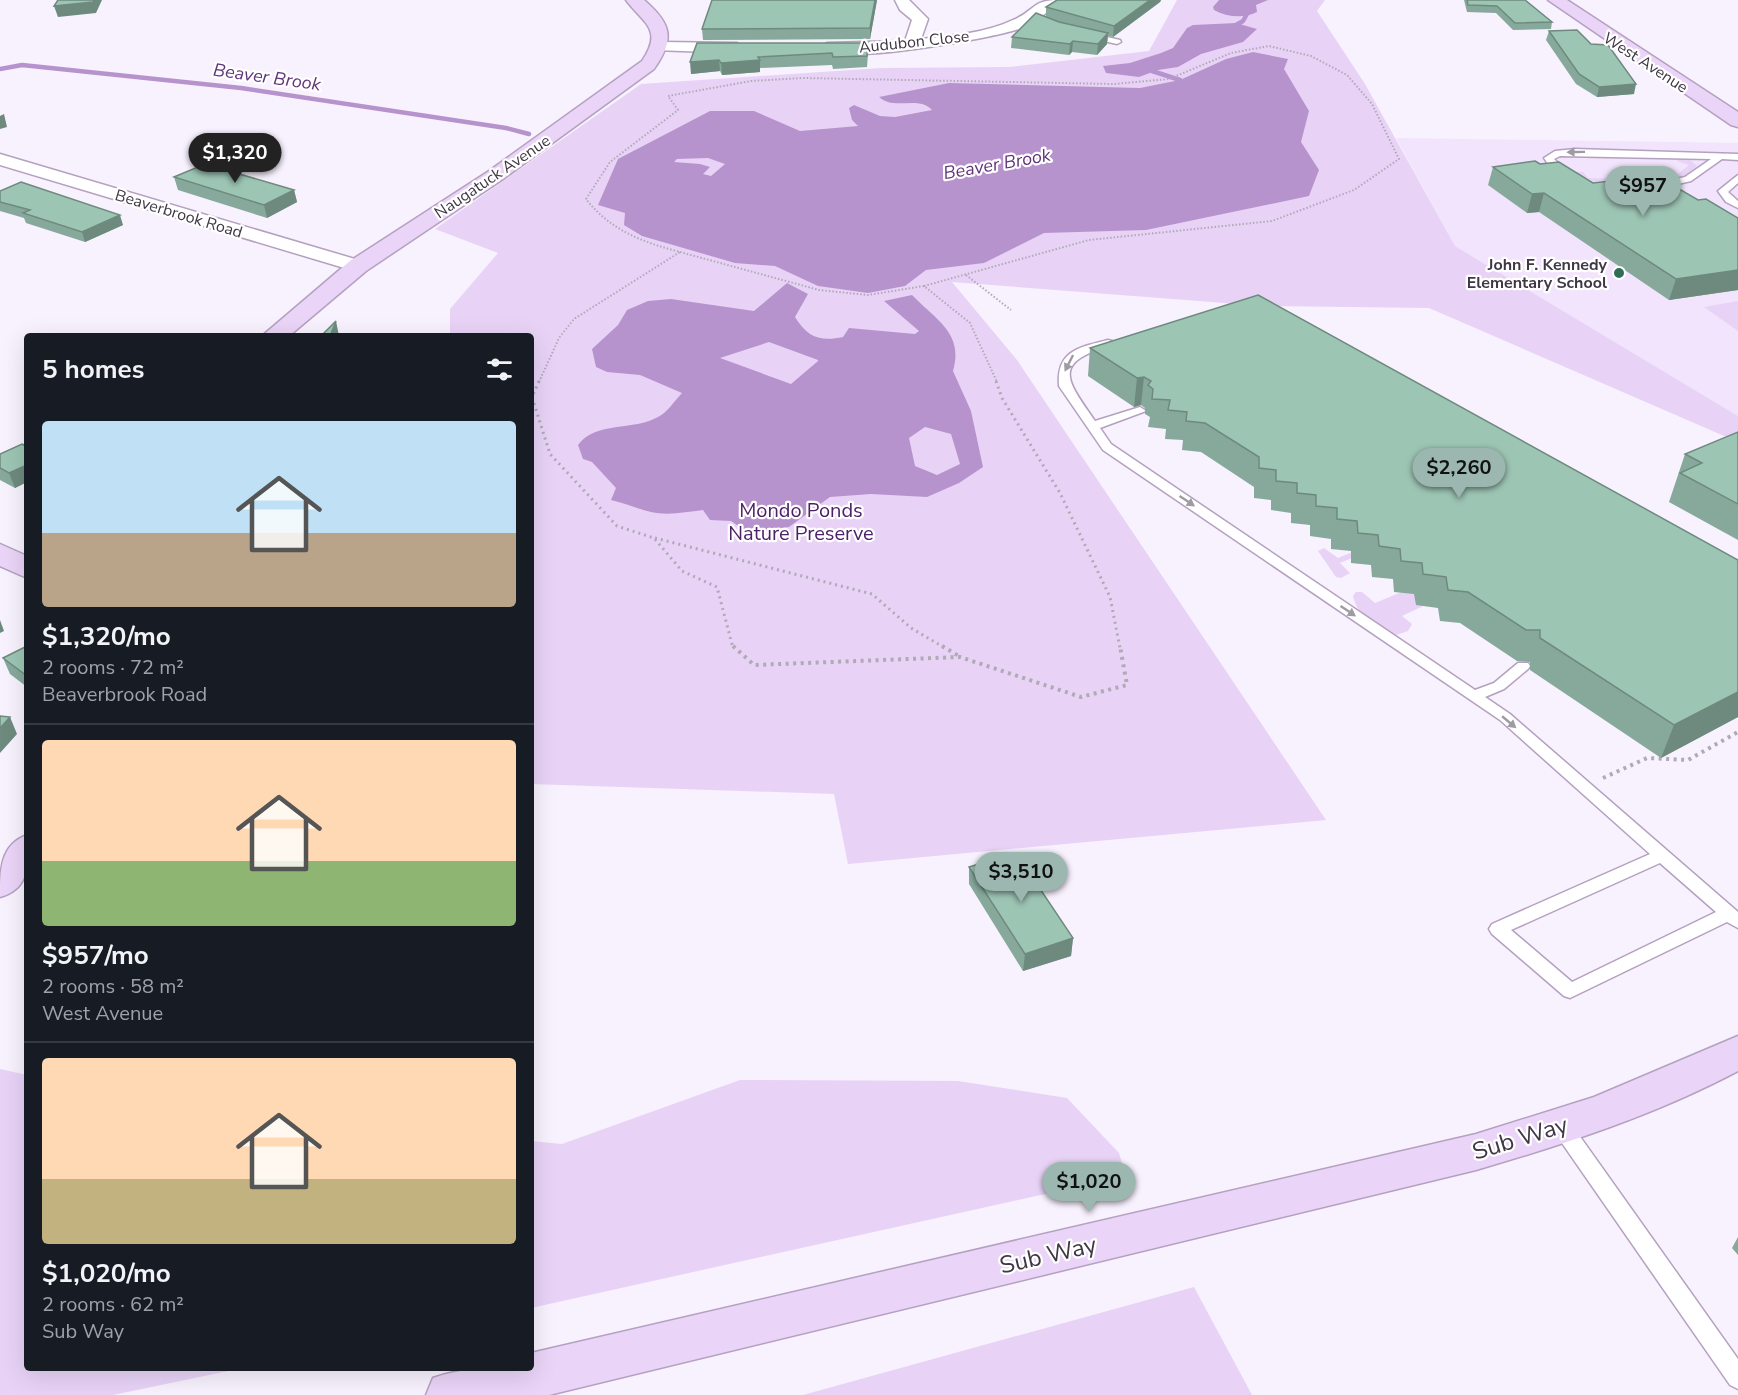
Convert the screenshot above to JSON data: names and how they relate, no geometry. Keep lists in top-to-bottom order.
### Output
{
  "streets": {
    "main road": ["West Avenue", "Naugatuck Avenue", "Sub Way"],
    "street": ["Audubon Close", "Beaverbrook Road"]
  },
  "crossings": [
    ["Naugatuck Avenue", "Beaverbrook Road"]
  ],
  "water": ["Beaver Brook"],
  "parks": ["Mondo Ponds Nature Preserve"],
  "places": ["John F. Kennedy Elementary School"],
  "page": {
    "price": [
      "$1,320",
      "$957",
      "$2,260",
      "$3,510",
      "$1,020"
    ],
    "heading": "5 homes",
    "list": [
      {
        "name": "$1,320/mo",
        "note": "2 rooms · 72 m² · Beaverbrook Road"
      },
      {
        "name": "$957/mo",
        "note": "2 rooms · 58 m² · West Avenue"
      },
      {
        "name": "$1,020/mo",
        "note": "2 rooms · 62 m² · Sub Way"
      }
    ]
  }
}
